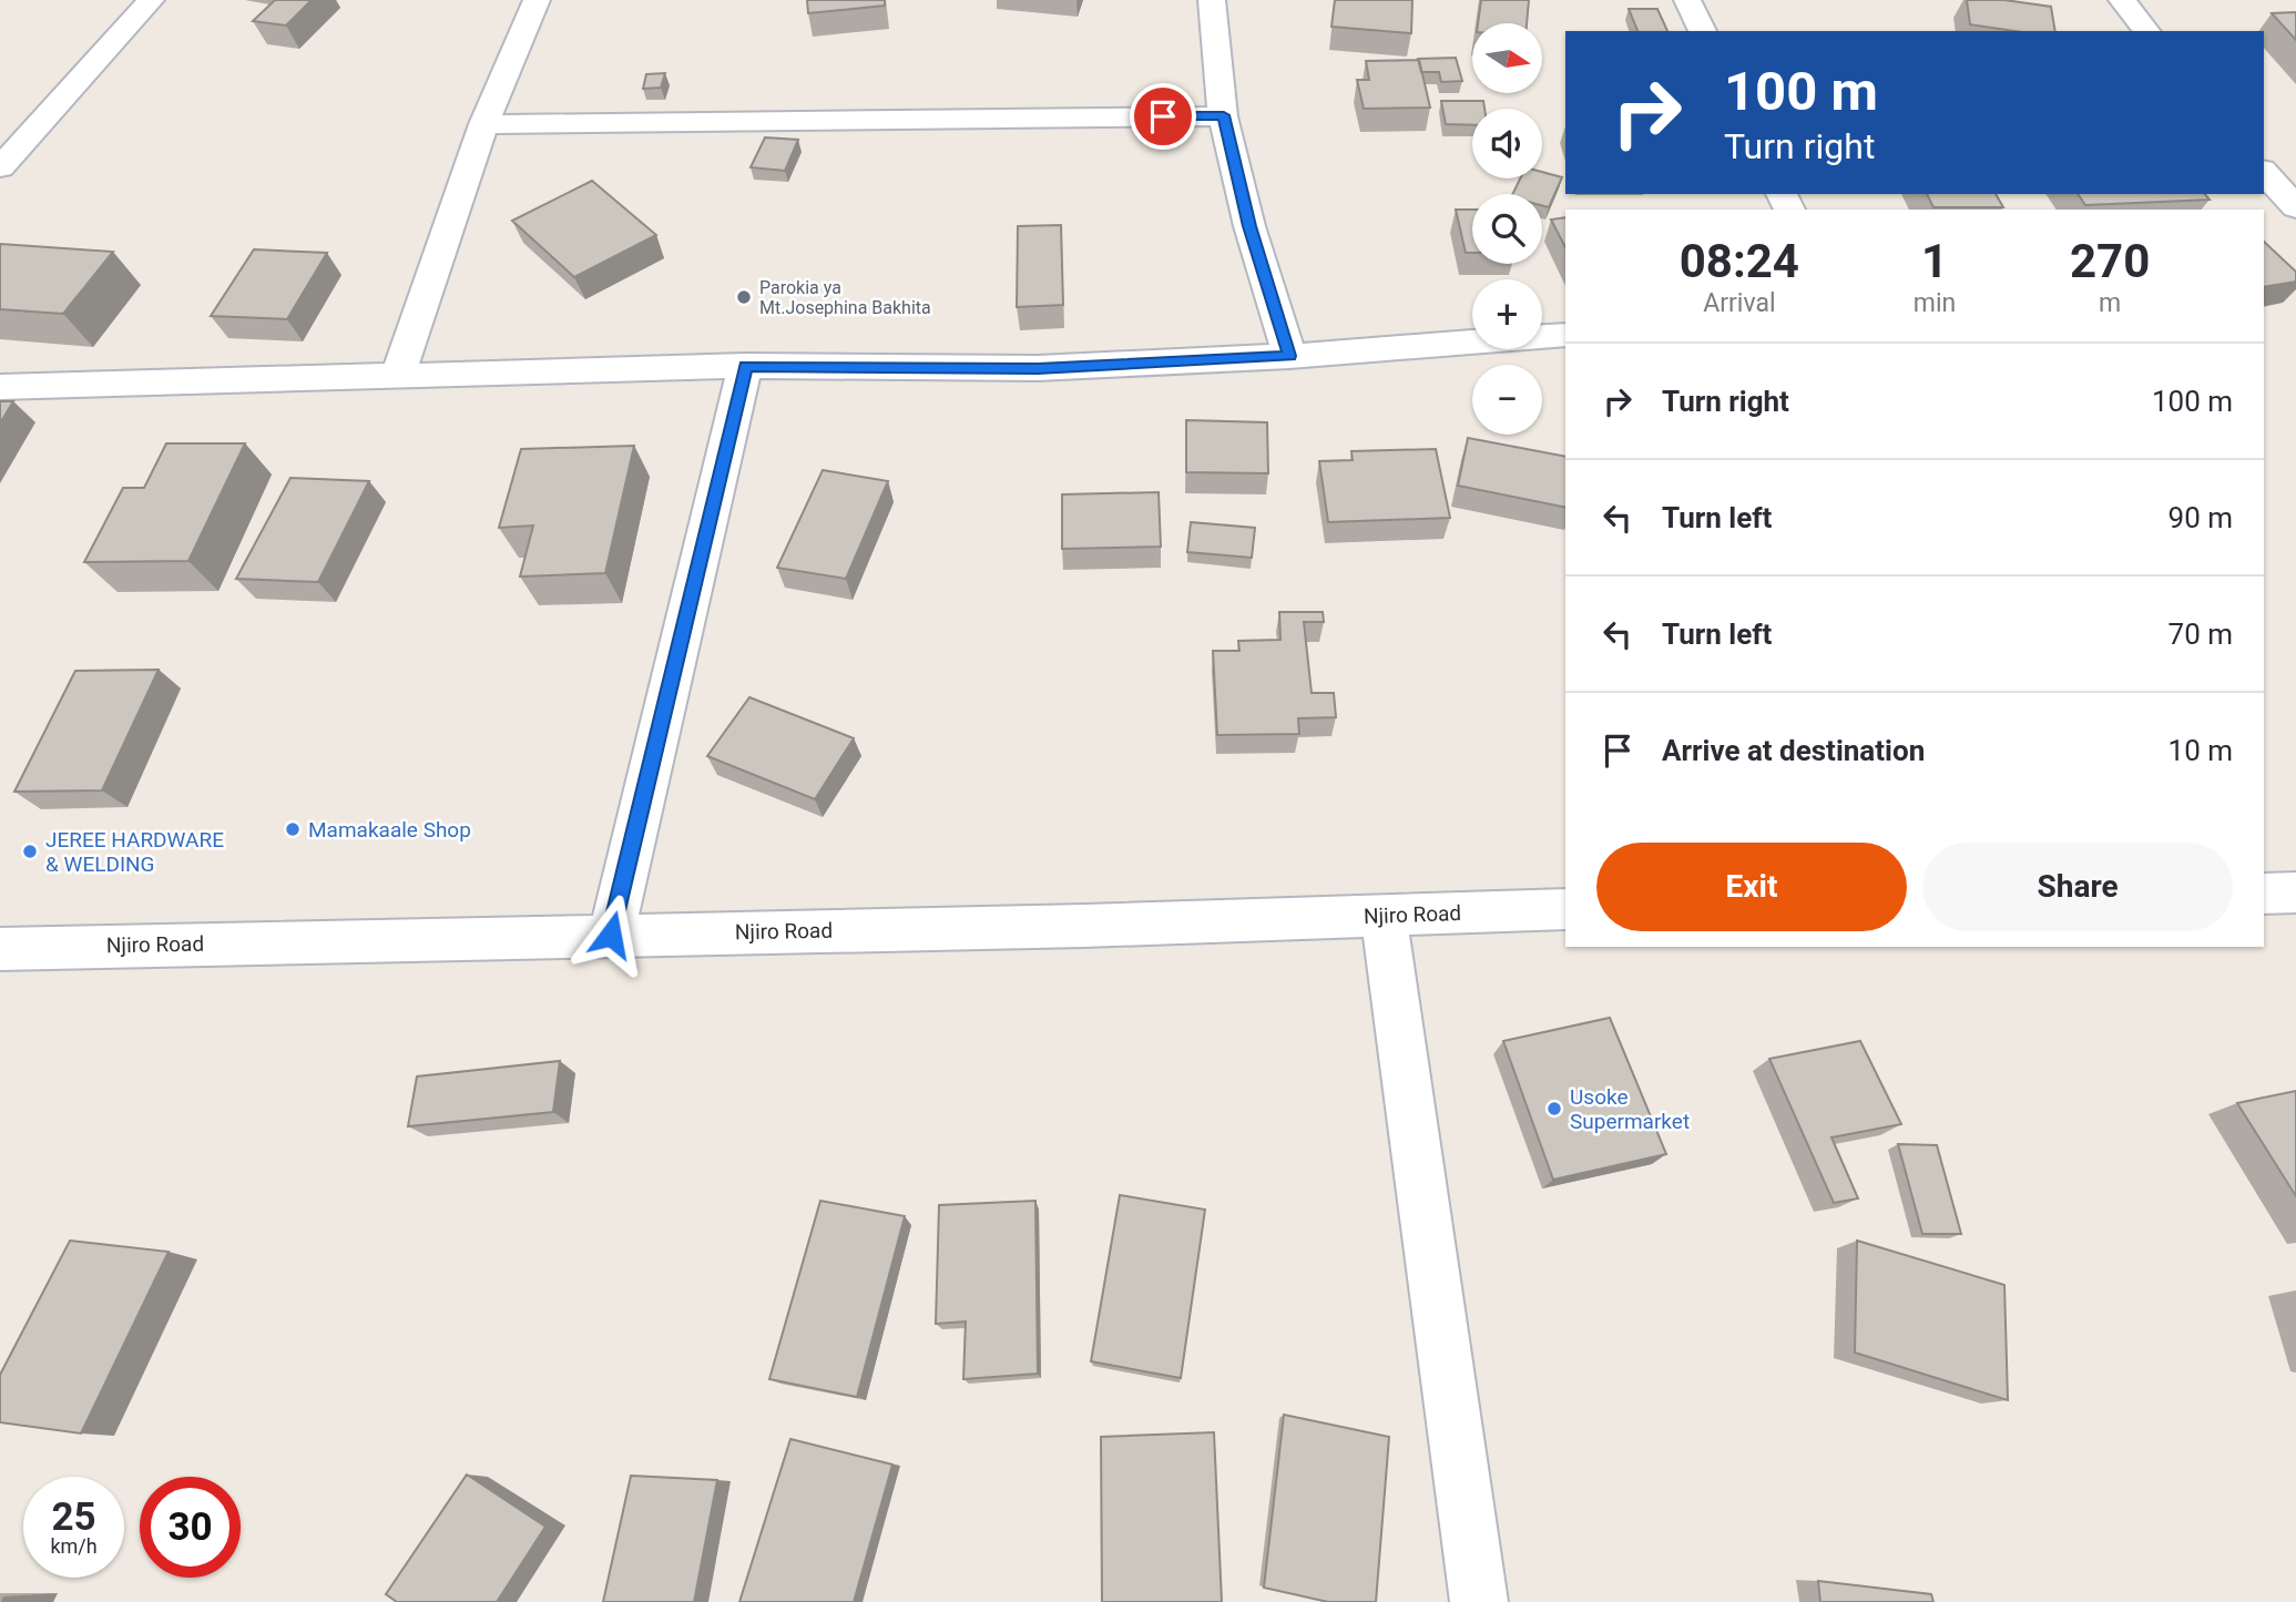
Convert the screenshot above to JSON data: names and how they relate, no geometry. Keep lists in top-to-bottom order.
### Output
{
  "streets": {
    "street": ["Njiro Road"]
  },
  "places": [
    "Parokia ya Mt.Josephina Bakhita",
    "Mamakaale Shop",
    "JEREE HARDWARE & WELDING",
    "Usoke Supermarket"
  ],
  "north": "right",
  "page": {
    "map_buttons": ["+", "−"],
    "turn": ["100 m", "Turn right"],
    "eta": [
      "08:24",
      "Arrival",
      "1",
      "min",
      "270",
      "m"
    ],
    "list": [
      {
        "name": "Turn right",
        "value": "100 m"
      },
      {
        "name": "Turn left",
        "value": "90 m"
      },
      {
        "name": "Turn left",
        "value": "70 m"
      },
      {
        "name": "Arrive at destination",
        "value": "10 m"
      }
    ],
    "buttons": ["Exit", "Share"],
    "speed": "25 km/h",
    "limit": "30"
  }
}
